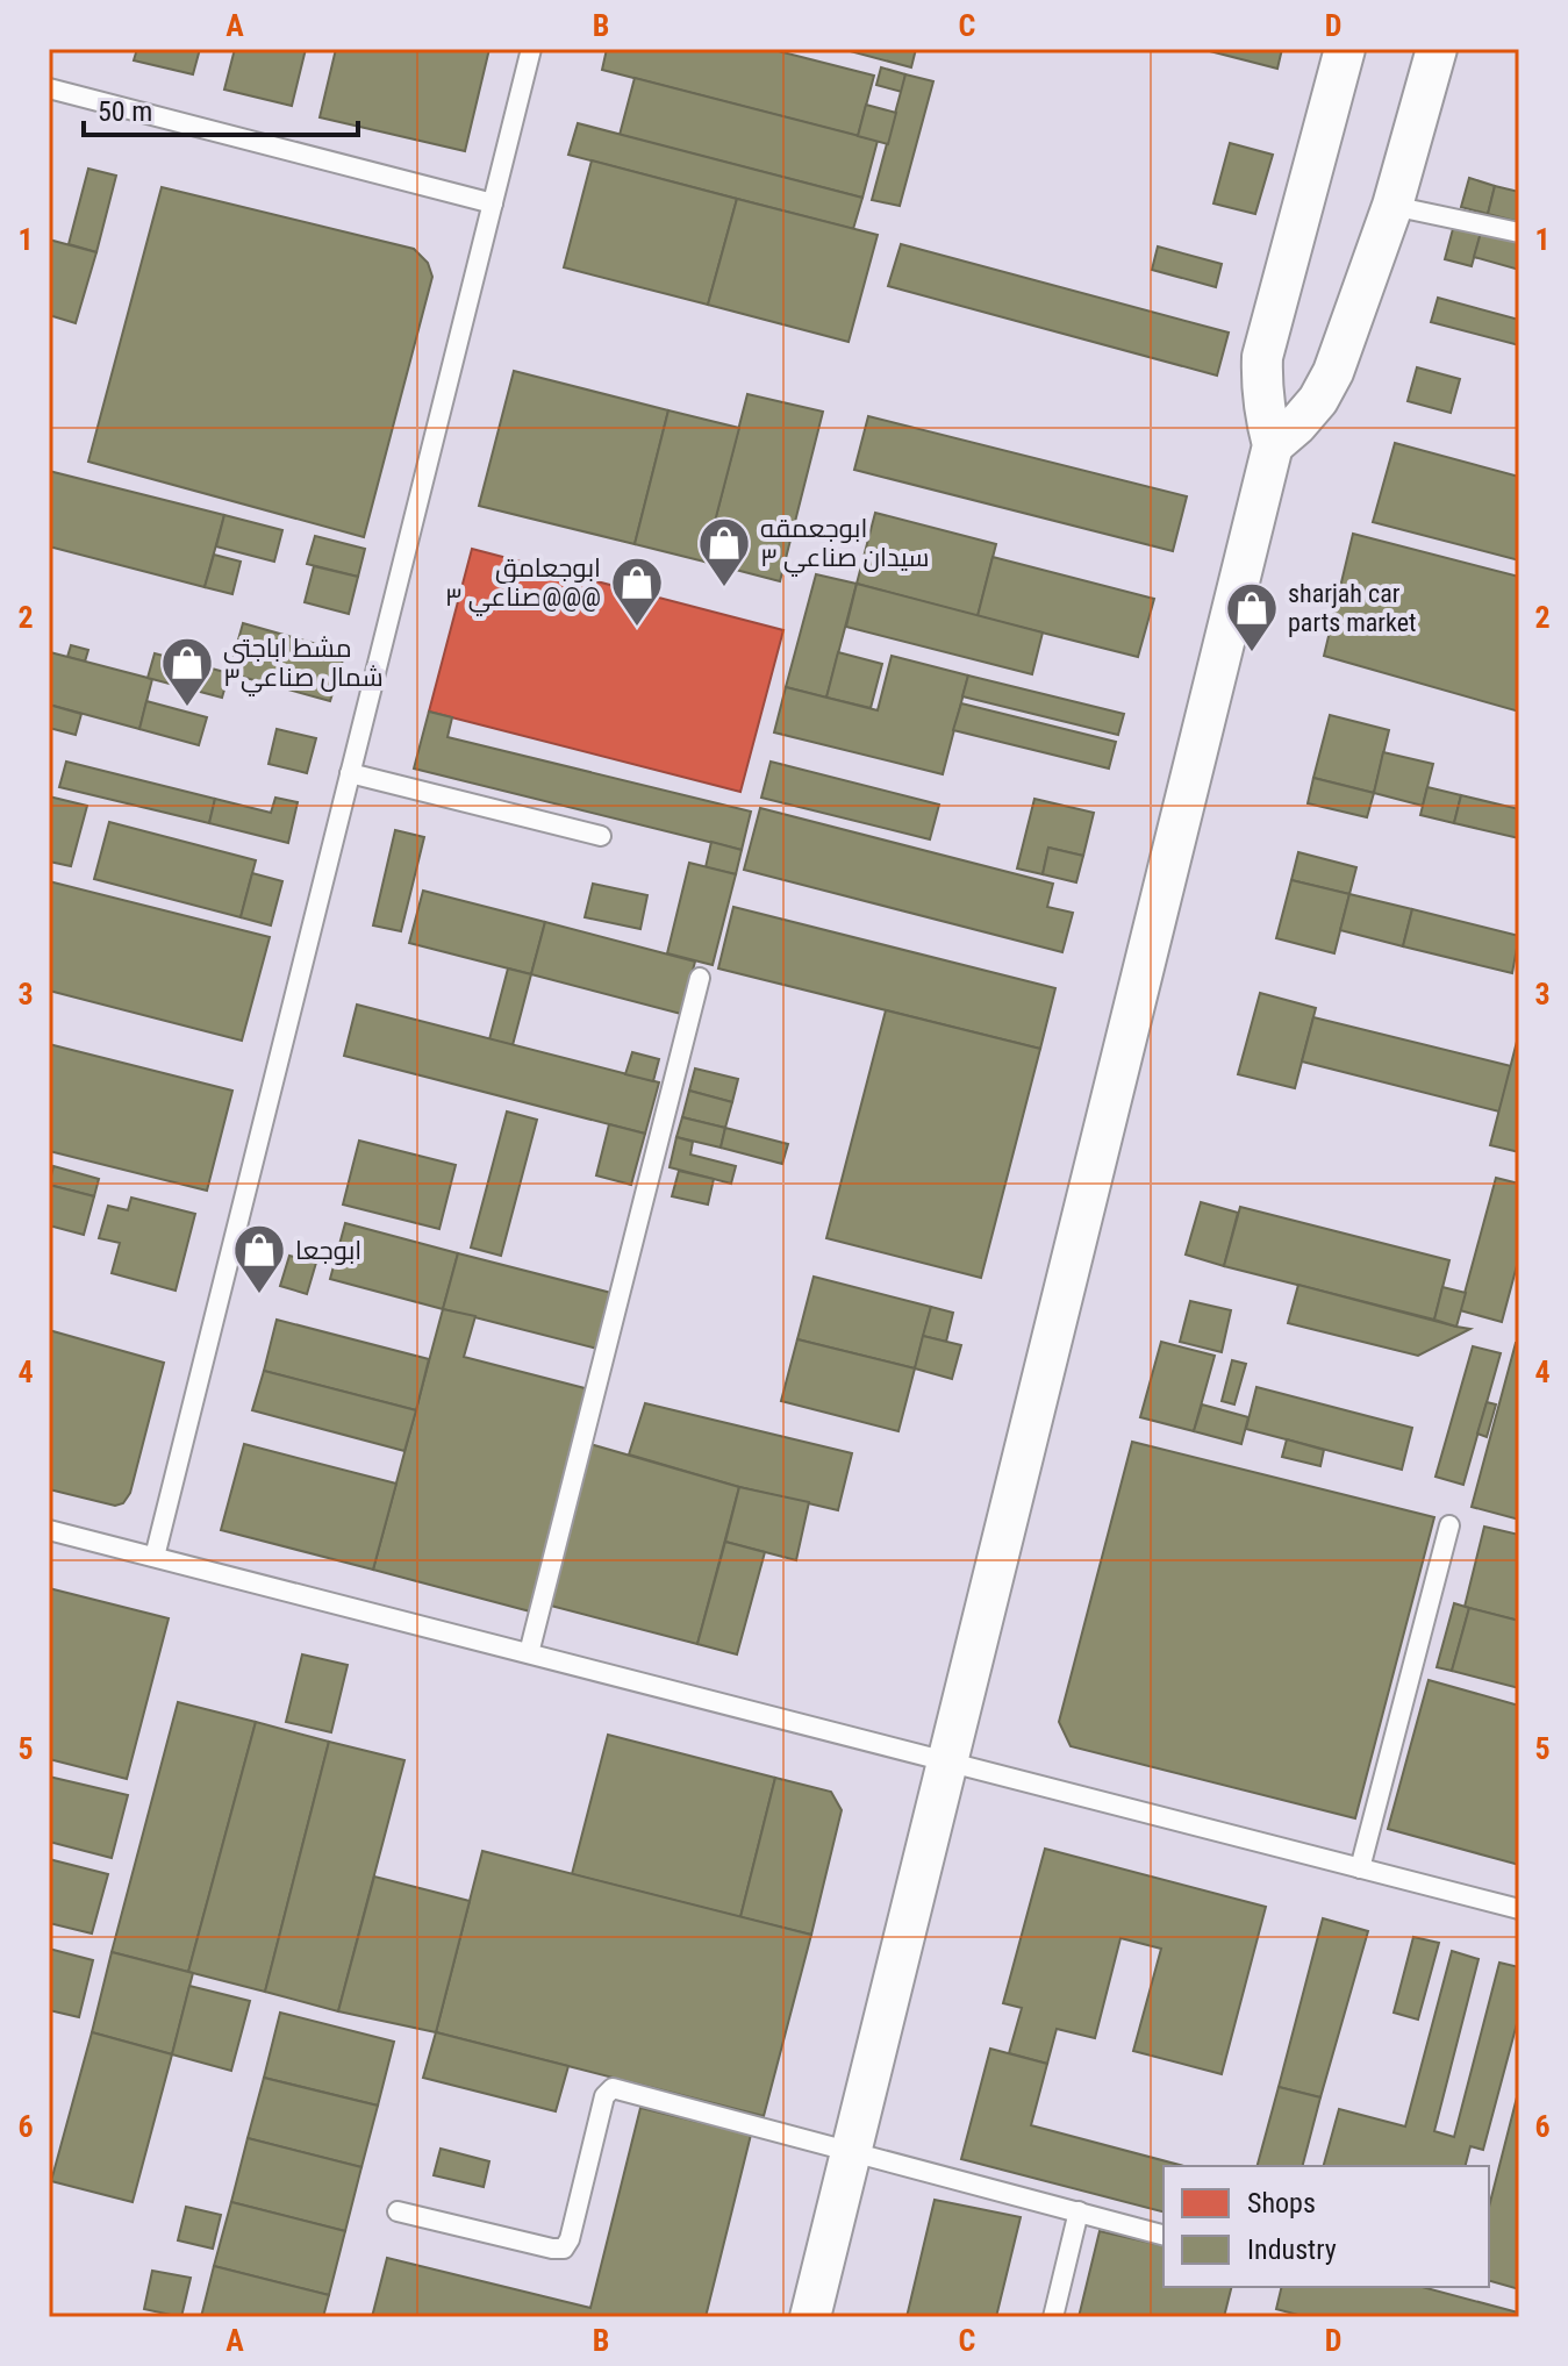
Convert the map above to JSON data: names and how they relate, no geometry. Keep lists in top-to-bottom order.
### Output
{
  "places": {
    "shop": [
      "ابوجعمقه سيدان صناعي ٣",
      "ابوجعامق صناعي ٣@@@",
      "sharjah car parts market",
      "مشط اباجتي شمال صناعي٣",
      "ابوجعا"
    ]
  },
  "legend": ["Shops", "Industry"],
  "scale_bar": "50 m",
  "grid": {
    "columns": [
      "A",
      "B",
      "C",
      "D"
    ],
    "rows": [
      "1",
      "2",
      "3",
      "4",
      "5",
      "6"
    ]
  }
}
